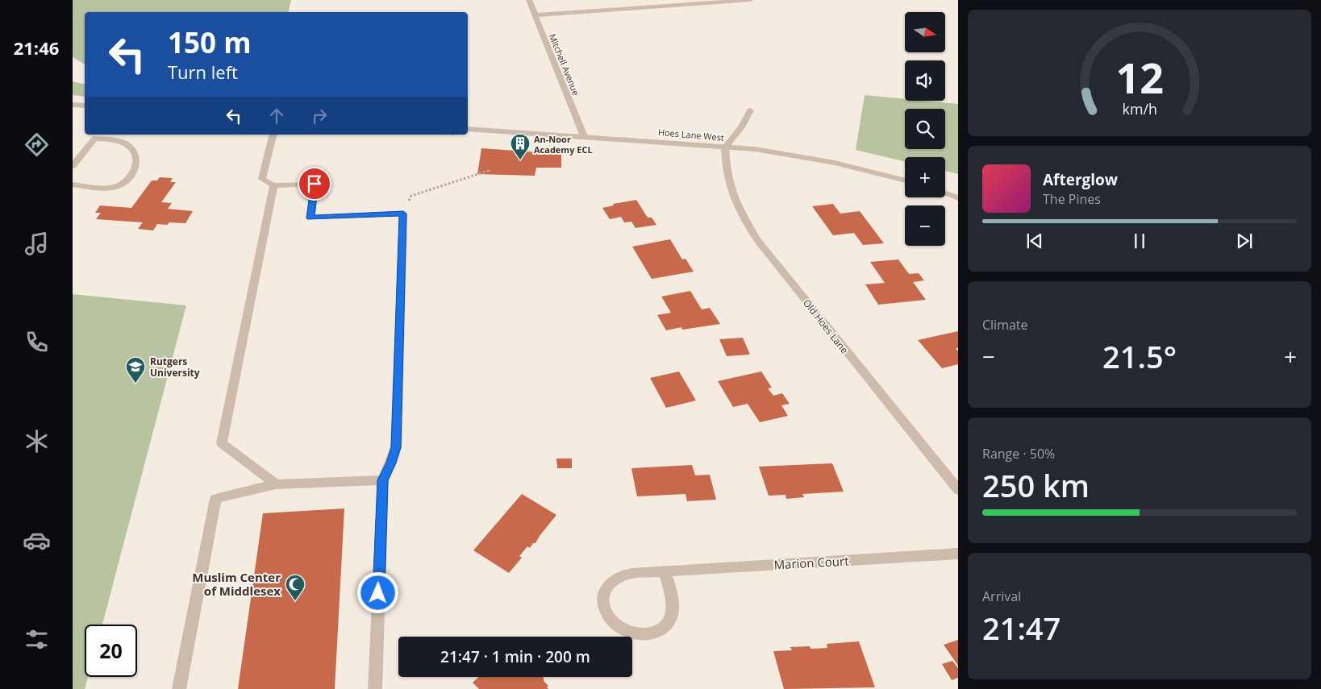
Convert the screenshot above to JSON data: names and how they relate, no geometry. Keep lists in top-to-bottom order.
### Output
{
  "streets": {
    "street": [
      "Mitchell Avenue",
      "Hoes Lane West",
      "Old Hoes Lane",
      "Marion Court"
    ]
  },
  "crossings": [
    ["Mitchell Avenue", "Hoes Lane West"],
    ["Hoes Lane West", "Old Hoes Lane"]
  ],
  "places": {
    "building": ["An-Noor Academy ECL"],
    "school or university": ["Rutgers University"],
    "mosque": ["Muslim Center of Middlesex"]
  },
  "north": "right",
  "page": {
    "tabs": "21:46",
    "map_buttons": ["+", "−"],
    "turn": ["150 m", "Turn left"],
    "song": ["Afterglow", "The Pines"],
    "tile": [
      "Climate",
      ["Range · 50%", "250 km"],
      ["Arrival", "21:47"]
    ],
    "heat": ["−", "21.5°", "+"],
    "limit": "20",
    "trip": "21:47 · 1 min · 200 m",
    "gauge": ["12", "km/h"]
  }
}
